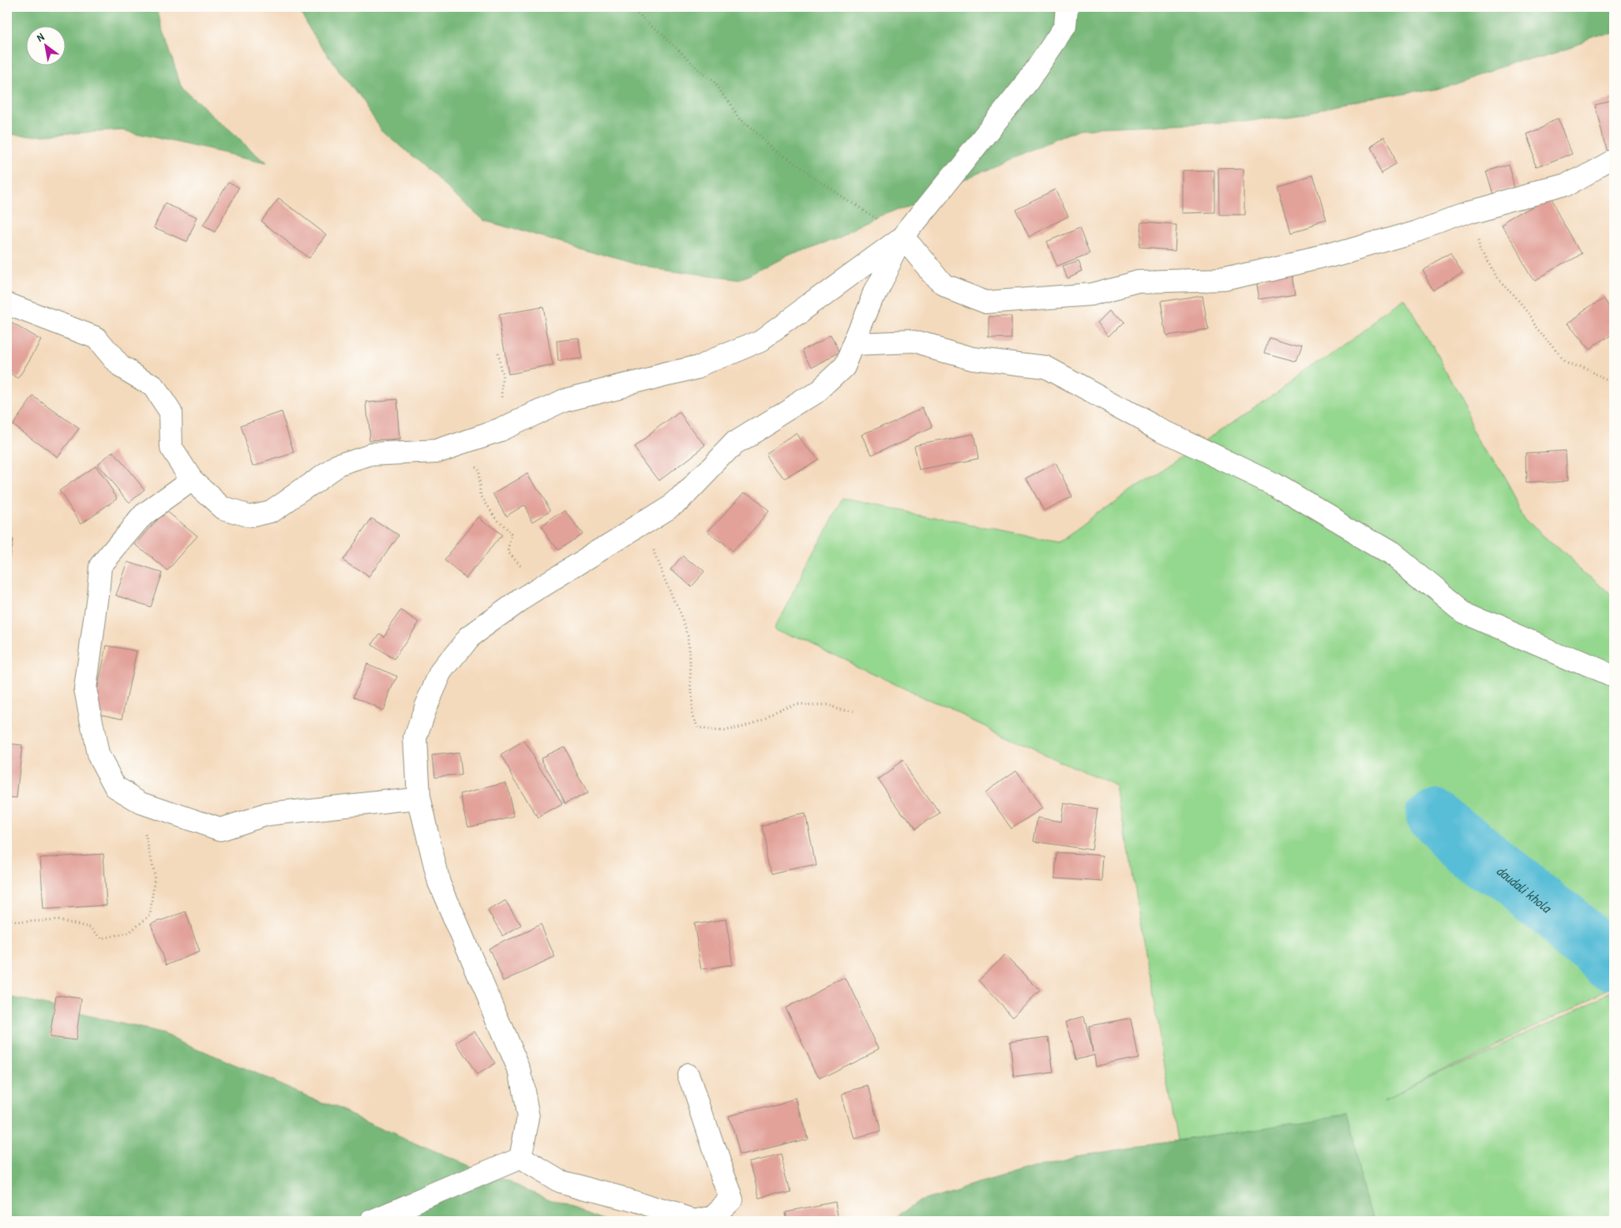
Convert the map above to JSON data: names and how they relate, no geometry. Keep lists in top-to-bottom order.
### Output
{
  "water": ["daudali khola"],
  "north": "top left"
}
